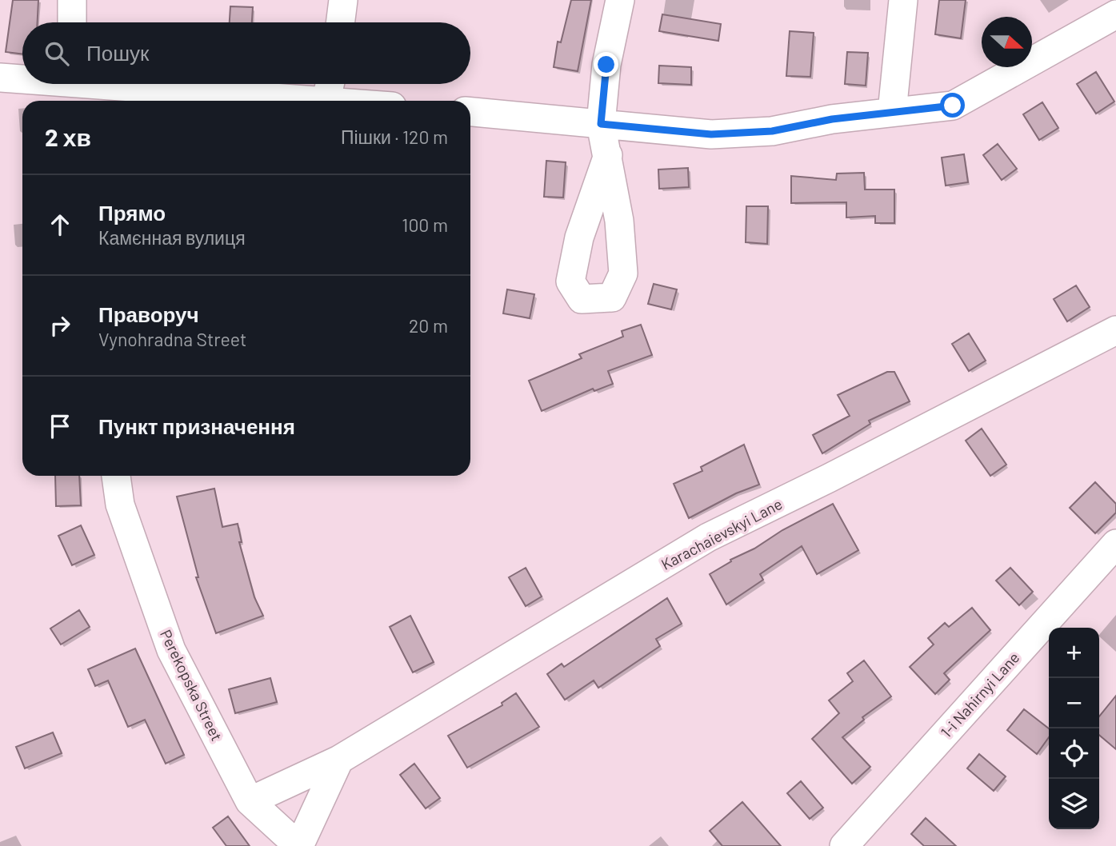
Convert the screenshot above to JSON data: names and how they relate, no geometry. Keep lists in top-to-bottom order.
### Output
{
  "streets": {
    "street": ["Karachaievskyi Lane", "Perekopska Street", "1-i Nahirnyi Lane"]
  },
  "crossings": [
    ["Karachaievskyi Lane", "Perekopska Street"]
  ],
  "north": "right",
  "page": {
    "search": "Пошук",
    "heading": ["2 хв", "Пішки · 120 m"],
    "list": [
      ["Прямо", "Камєнная вулиця", "100 m"],
      ["Праворуч", "Vynohradna Street", "20 m"],
      "Пункт призначення"
    ],
    "map_buttons": ["+", "−"]
  }
}
